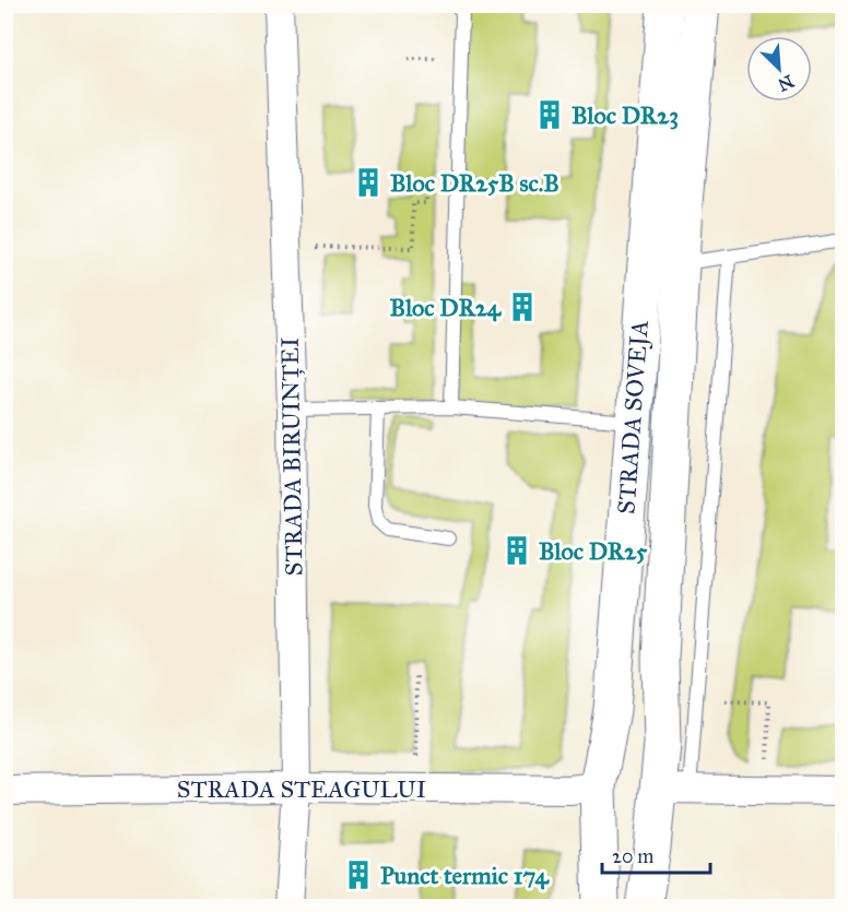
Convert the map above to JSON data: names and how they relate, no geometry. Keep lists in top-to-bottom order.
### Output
{
  "streets": {
    "main road": ["STRADA SOVEJA"],
    "street": ["STRADA BIRUINȚEI", "STRADA STEAGULUI"]
  },
  "crossings": [
    ["STRADA SOVEJA", "STRADA STEAGULUI"],
    ["STRADA BIRUINȚEI", "STRADA STEAGULUI"]
  ],
  "places": {
    "building": [
      "Bloc DR23",
      "Bloc DR25B sc.B",
      "Bloc DR24",
      "Bloc DR25",
      "Punct termic 174"
    ]
  },
  "scale_bar": "20 m",
  "north": "bottom right"
}
